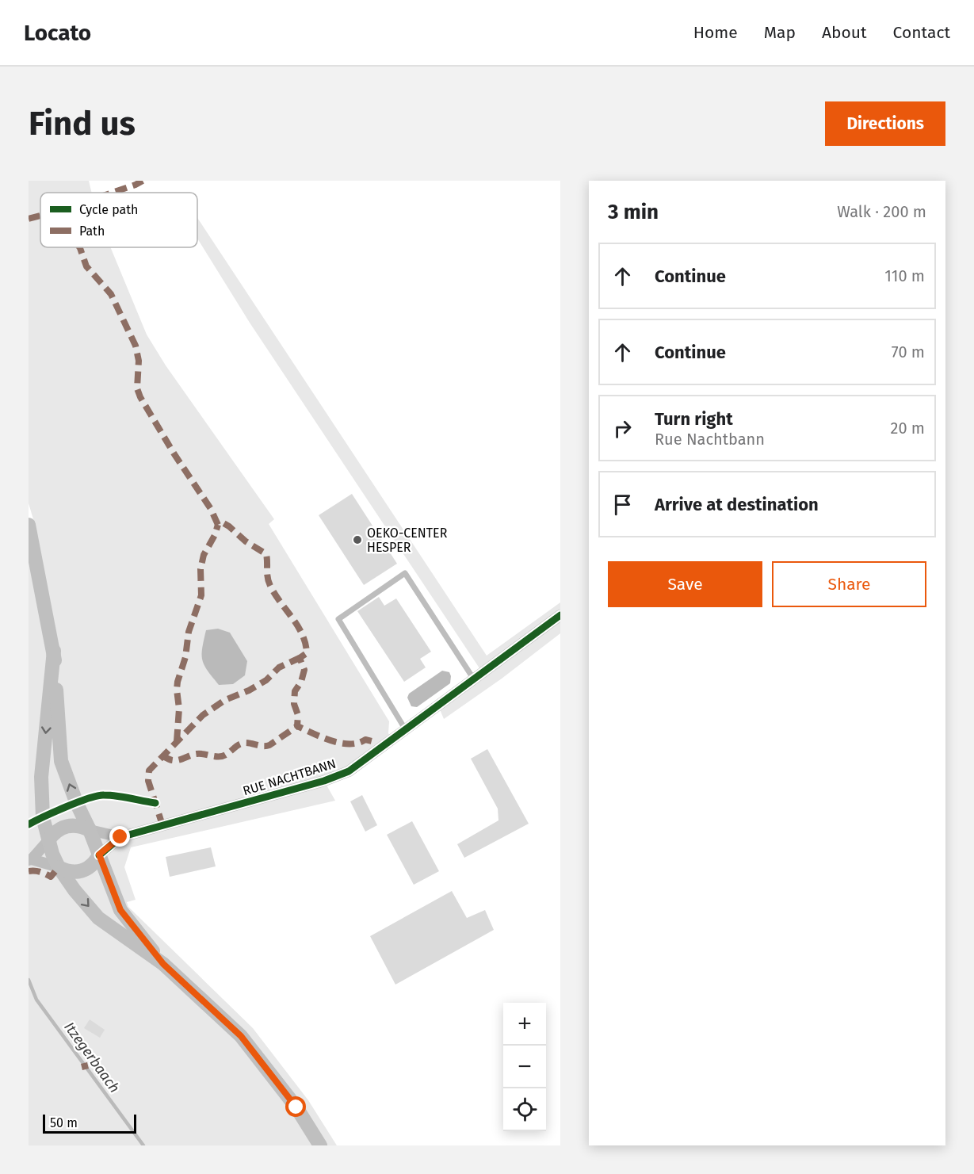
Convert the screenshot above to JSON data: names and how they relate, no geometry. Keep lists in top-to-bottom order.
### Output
{
  "streets": {
    "street": ["RUE NACHTBANN"]
  },
  "water": ["Itzegerbaach"],
  "places": ["OEKO-CENTER HESPER"],
  "legend": ["Cycle path", "Path"],
  "scale_bar": "50 m",
  "page": {
    "header": "Locato",
    "nav": [
      "Home",
      "Map",
      "About",
      "Contact"
    ],
    "buttons": [
      "Directions",
      ["Save", "Share"]
    ],
    "title": "Find us",
    "heading": ["3 min", "Walk · 200 m"],
    "list": [
      ["Continue", "110 m"],
      ["Continue", "70 m"],
      ["Turn right", "Rue Nachtbann", "20 m"],
      "Arrive at destination"
    ],
    "map_buttons": ["+", "−"],
    "scale": "50 m"
  }
}
